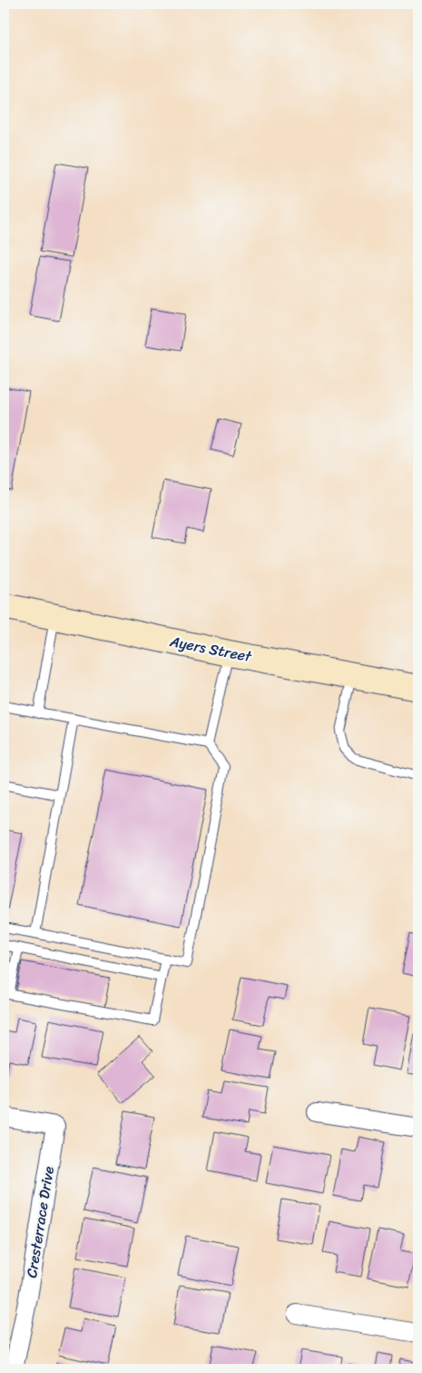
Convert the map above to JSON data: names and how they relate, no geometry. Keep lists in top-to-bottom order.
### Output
{
  "streets": {
    "main road": ["Ayers Street"],
    "street": ["Cresterrace Drive"]
  }
}
